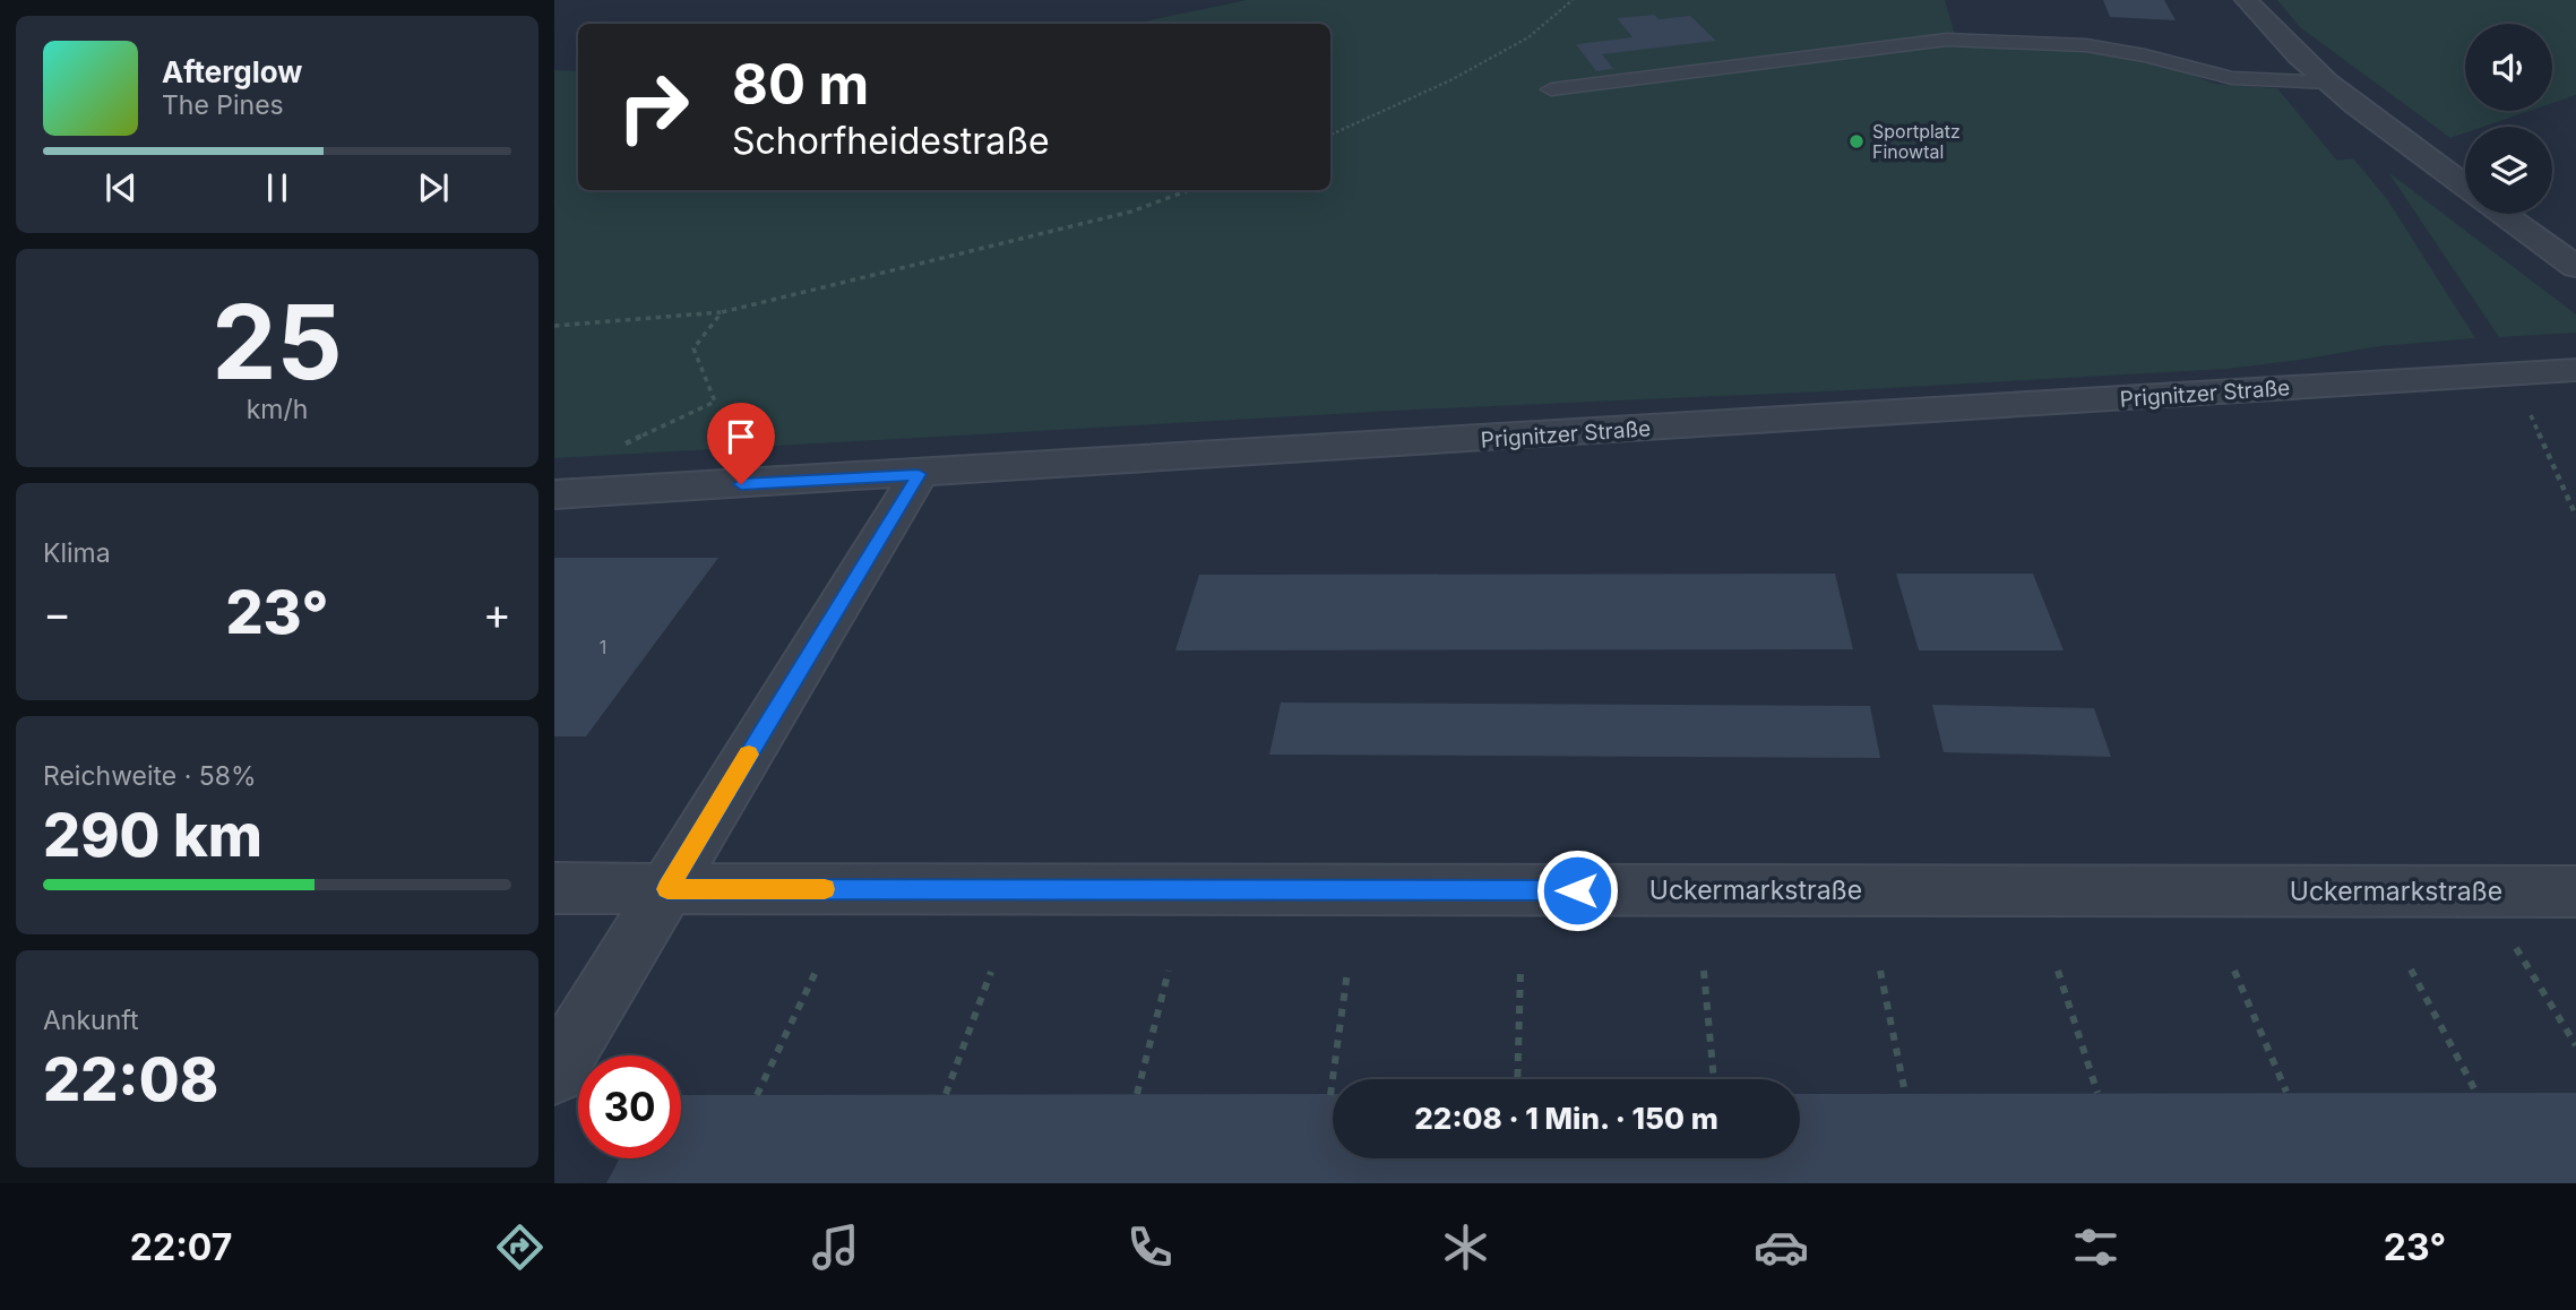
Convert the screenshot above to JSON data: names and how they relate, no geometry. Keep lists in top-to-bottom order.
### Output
{
  "streets": {
    "street": ["Prignitzer Straße", "Uckermarkstraße"]
  },
  "places": ["Sportplatz Finowtal"],
  "house_numbers": ["1"],
  "page": {
    "turn": ["80 m", "Schorfheidestraße"],
    "song": ["Afterglow", "The Pines"],
    "tile": [
      ["25", "km/h"],
      "Klima",
      ["Reichweite · 58%", "290 km"],
      ["Ankunft", "22:08"]
    ],
    "heat": ["−", "23°", "+"],
    "limit": "30",
    "trip": "22:08 · 1 Min. · 150 m",
    "tabs": ["22:07", "23°"]
  }
}
